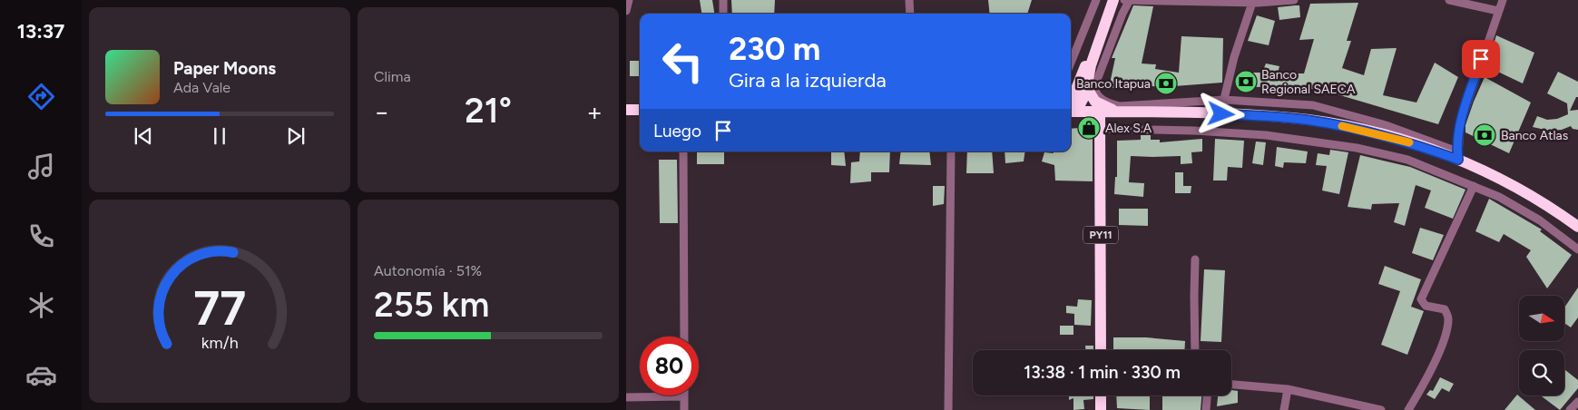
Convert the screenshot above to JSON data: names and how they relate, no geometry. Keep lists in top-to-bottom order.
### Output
{
  "streets": {
    "highway": ["PY11"]
  },
  "places": {
    "bank": ["Banco Regional SAECA", "Banco Itapua", "Banco Atlas"],
    "shop": ["Alex S.A"]
  },
  "north": "right",
  "page": {
    "tabs": "13:37",
    "tile": [
      "Clima",
      ["Autonomía · 51%", "255 km"]
    ],
    "turn": ["230 m", "Gira a la izquierda"],
    "song": ["Paper Moons", "Ada Vale"],
    "heat": ["−", "21°", "+"],
    "then": "Luego",
    "limit": "80",
    "trip": "13:38 · 1 min · 330 m",
    "gauge": ["77", "km/h"]
  }
}
